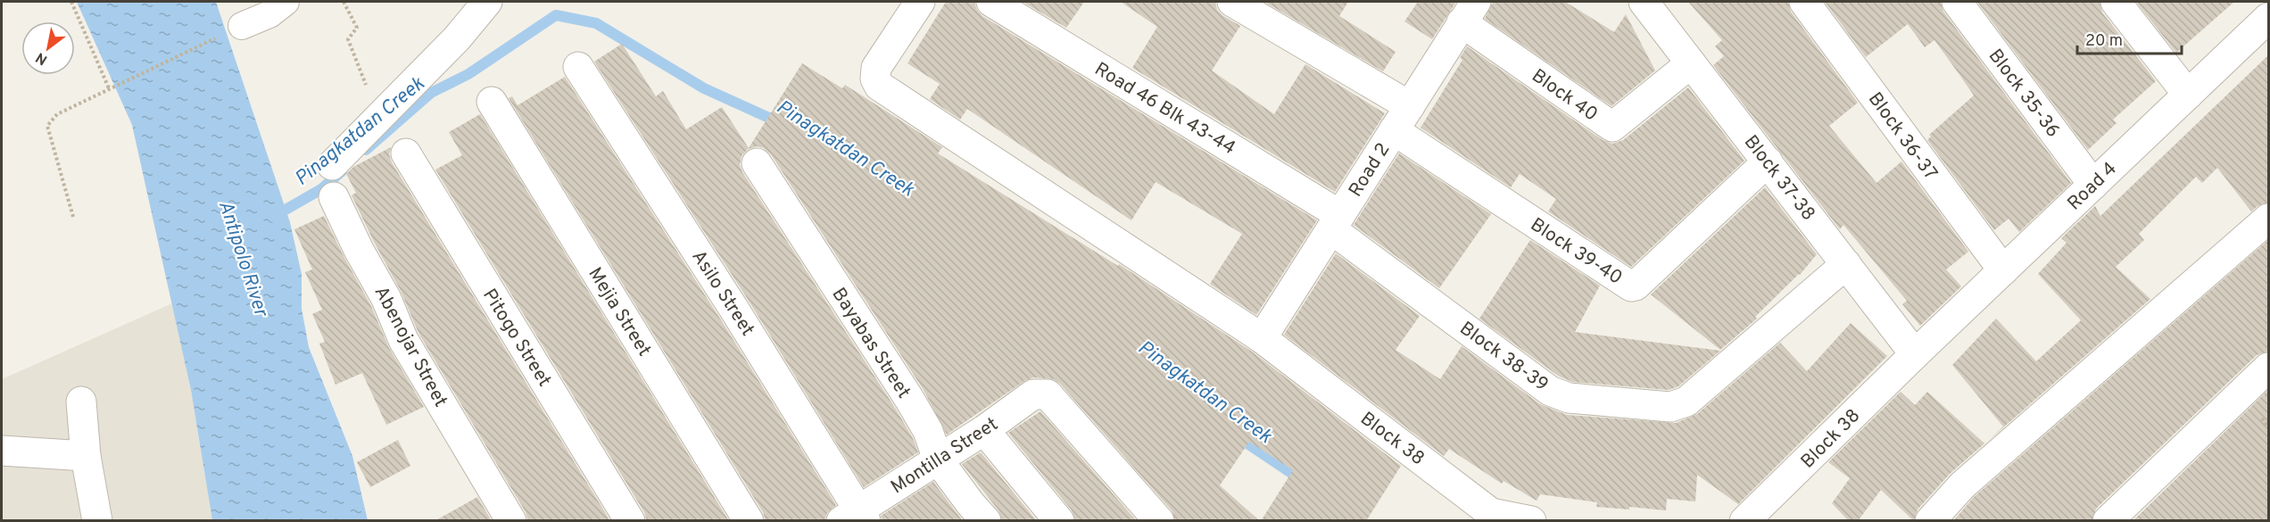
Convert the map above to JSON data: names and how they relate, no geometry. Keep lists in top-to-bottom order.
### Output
{
  "streets": {
    "street": [
      "Block 35-36",
      "Block 40",
      "Road 46 Blk 43-44",
      "Block 36-37",
      "Road 2",
      "Block 37-38",
      "Road 4",
      "Block 39-40",
      "Asilo Street",
      "Mejia Street",
      "Pitogo Street",
      "Bayabas Street",
      "Abenojar Street",
      "Block 38-39",
      "Block 38",
      "Montilla Street"
    ]
  },
  "crossings": [
    ["Block 35-36", "Road 4"],
    ["Block 40", "Road 2"],
    ["Block 40", "Block 37-38"],
    ["Road 46 Blk 43-44", "Road 2"],
    ["Road 46 Blk 43-44", "Block 38-39"],
    ["Block 36-37", "Road 4"],
    ["Road 2", "Block 39-40"],
    ["Road 2", "Block 38-39"],
    ["Road 2", "Block 38"],
    ["Block 37-38", "Road 4"],
    ["Block 37-38", "Block 39-40"],
    ["Block 37-38", "Block 38-39"],
    ["Block 37-38", "Block 38"],
    ["Road 4", "Block 38"],
    ["Asilo Street", "Montilla Street"],
    ["Bayabas Street", "Montilla Street"]
  ],
  "water": ["Pinagkatdan Creek", "Antipolo River"],
  "scale_bar": "20 m",
  "north": "bottom left"
}
